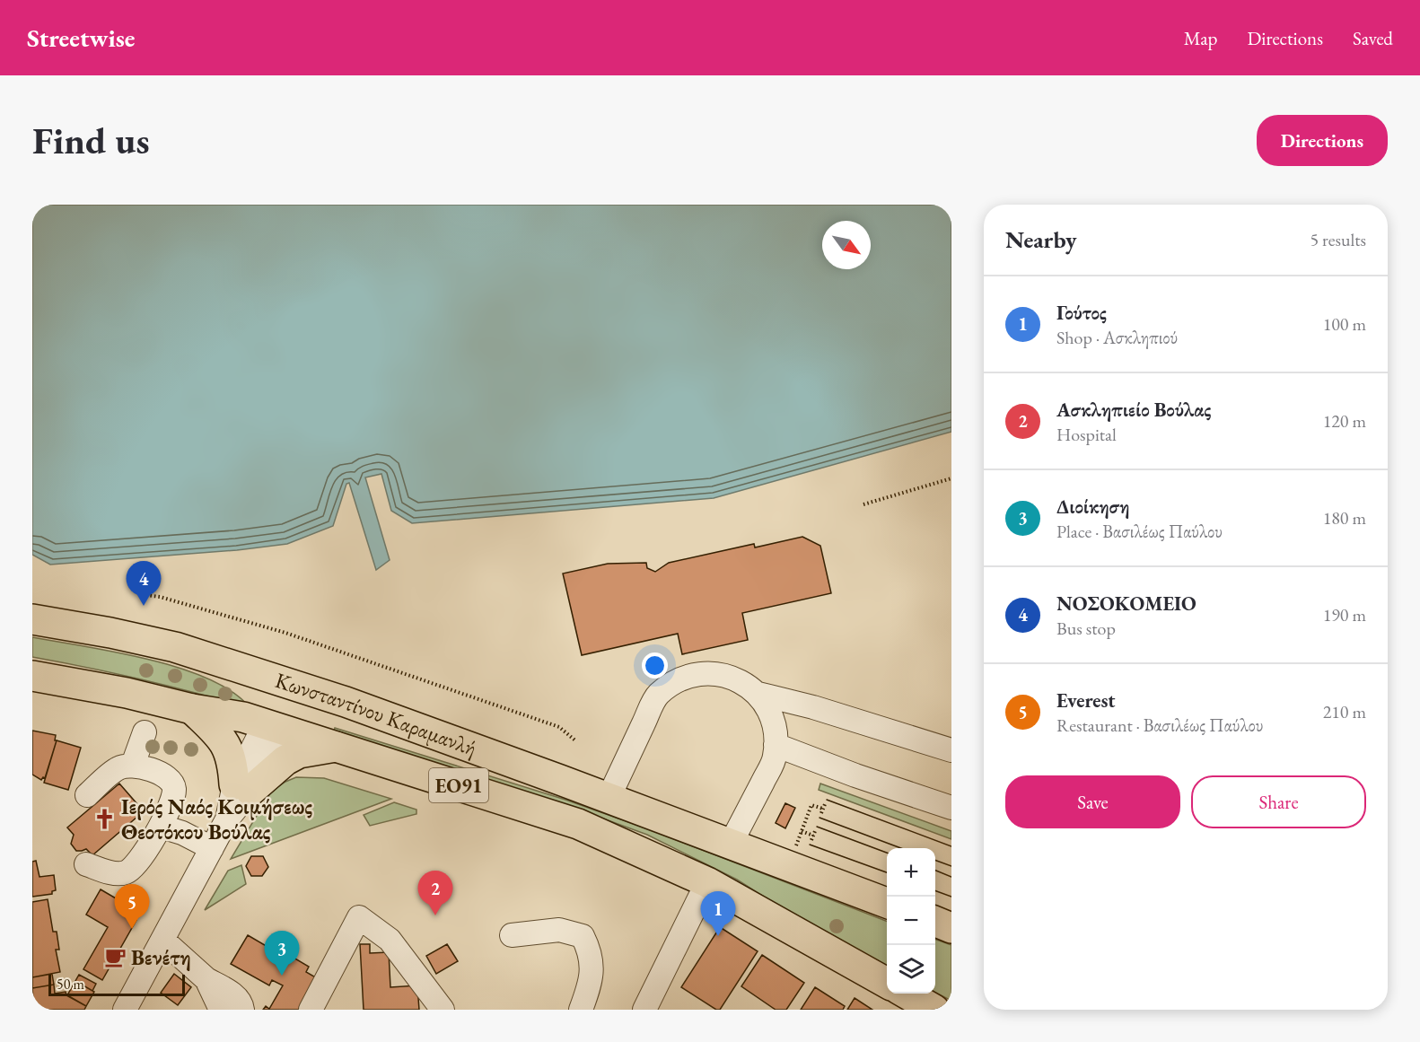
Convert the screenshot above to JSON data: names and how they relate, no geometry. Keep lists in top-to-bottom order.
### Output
{
  "streets": {
    "highway": ["Κωνσταντίνου Καραμανλή", "ΕΟ91"]
  },
  "places": {
    "church": ["Ιερός Ναός Κοιμήσεως Θεοτόκου Βούλας"],
    "cafe": ["Βενέτη"]
  },
  "scale_bar": "50 m",
  "north": "bottom right",
  "page": {
    "header": "Streetwise",
    "nav": ["Map", "Directions", "Saved"],
    "buttons": [
      "Directions",
      ["Save", "Share"]
    ],
    "title": "Find us",
    "heading": ["Nearby", "5 results"],
    "list": [
      {
        "mark": "1",
        "name": "Γούτος",
        "note": "Shop · Ασκληπιού",
        "value": "100 m"
      },
      {
        "mark": "2",
        "name": "Ασκληπιείο Βούλας",
        "note": "Hospital",
        "value": "120 m"
      },
      {
        "mark": "3",
        "name": "Διοίκηση",
        "note": "Place · Βασιλέως Παύλου",
        "value": "180 m"
      },
      {
        "mark": "4",
        "name": "ΝΟΣΟΚΟΜΕΙΟ",
        "note": "Bus stop",
        "value": "190 m"
      },
      {
        "mark": "5",
        "name": "Everest",
        "note": "Restaurant · Βασιλέως Παύλου",
        "value": "210 m"
      }
    ],
    "pins": [
      "4",
      "2",
      "5",
      "1",
      "3"
    ],
    "map_buttons": ["+", "−"],
    "scale": "50 m"
  }
}
